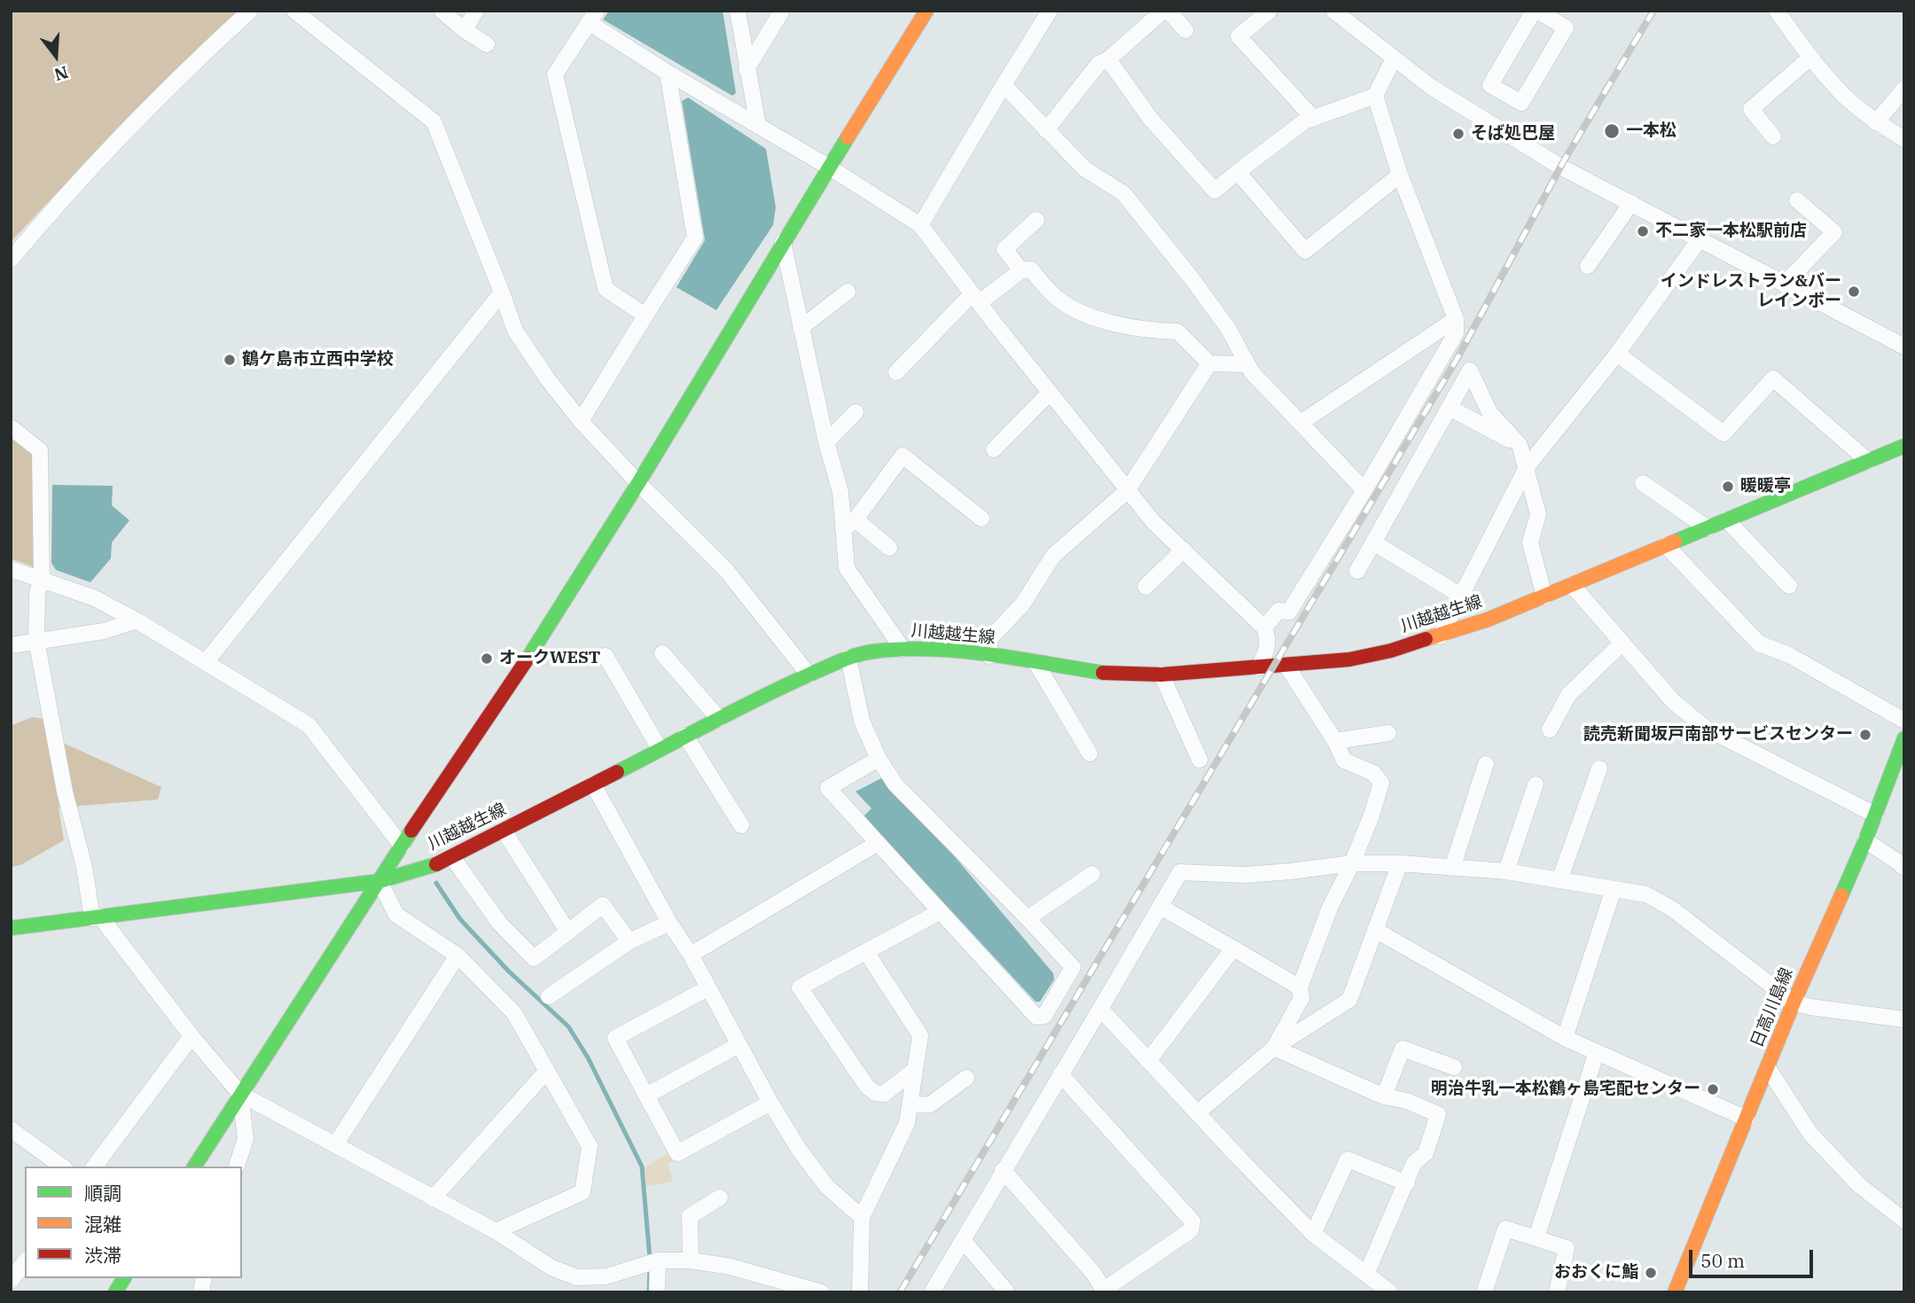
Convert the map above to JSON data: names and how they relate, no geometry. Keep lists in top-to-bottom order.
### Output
{
  "streets": {
    "main road": ["川越越生線", "日高川島線"]
  },
  "places": [
    "一本松",
    "そば処巴屋",
    "不二家一本松駅前店",
    "インドレストラン&バー レインボー",
    "鶴ケ島市立西中学校",
    "暖暖亭",
    "オークWEST",
    "読売新聞坂戸南部サービスセンター",
    "明治牛乳一本松鶴ヶ島宅配センター",
    "おおくに鮨"
  ],
  "legend": ["順調", "混雑", "渋滞"],
  "scale_bar": "50 m",
  "north": "bottom"
}
